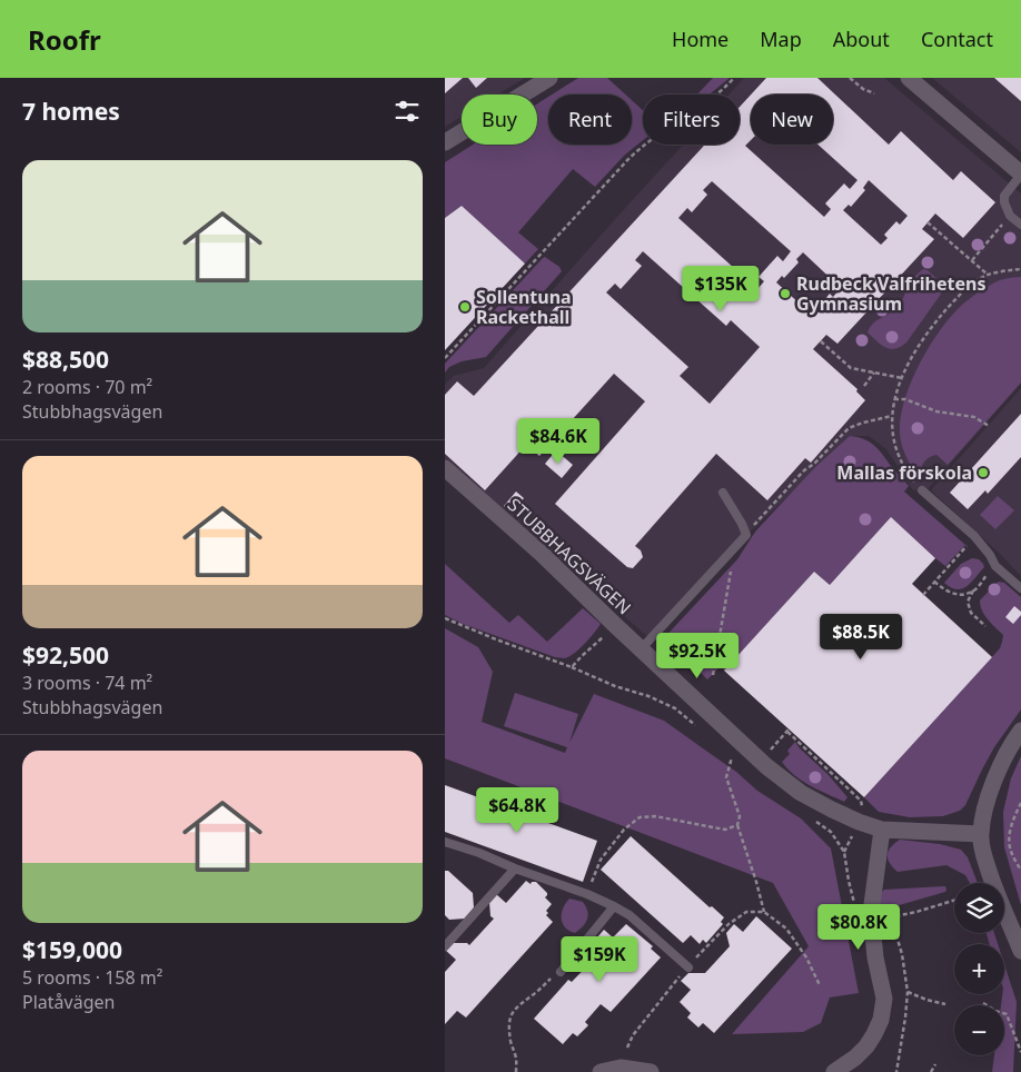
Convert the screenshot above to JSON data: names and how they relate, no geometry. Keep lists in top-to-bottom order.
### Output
{
  "streets": {
    "street": ["STUBBHAGSVÄGEN"]
  },
  "places": ["Rudbeck Valfrihetens Gymnasium", "Sollentuna Rackethall", "Mallas förskola"],
  "page": {
    "header": "Roofr",
    "nav": [
      "Home",
      "Map",
      "About",
      "Contact"
    ],
    "heading": "7 homes",
    "chip": [
      "Buy",
      "Rent",
      "Filters",
      "New"
    ],
    "list": [
      {
        "name": "$88,500",
        "note": "2 rooms · 70 m² · Stubbhagsvägen"
      },
      {
        "name": "$92,500",
        "note": "3 rooms · 74 m² · Stubbhagsvägen"
      },
      {
        "name": "$159,000",
        "note": "5 rooms · 158 m² · Platåvägen"
      }
    ],
    "price": [
      "$135K",
      "$84.6K",
      "$88.5K",
      "$92.5K",
      "$64.8K",
      "$80.8K",
      "$159K"
    ],
    "map_buttons": ["+", "−"]
  }
}
